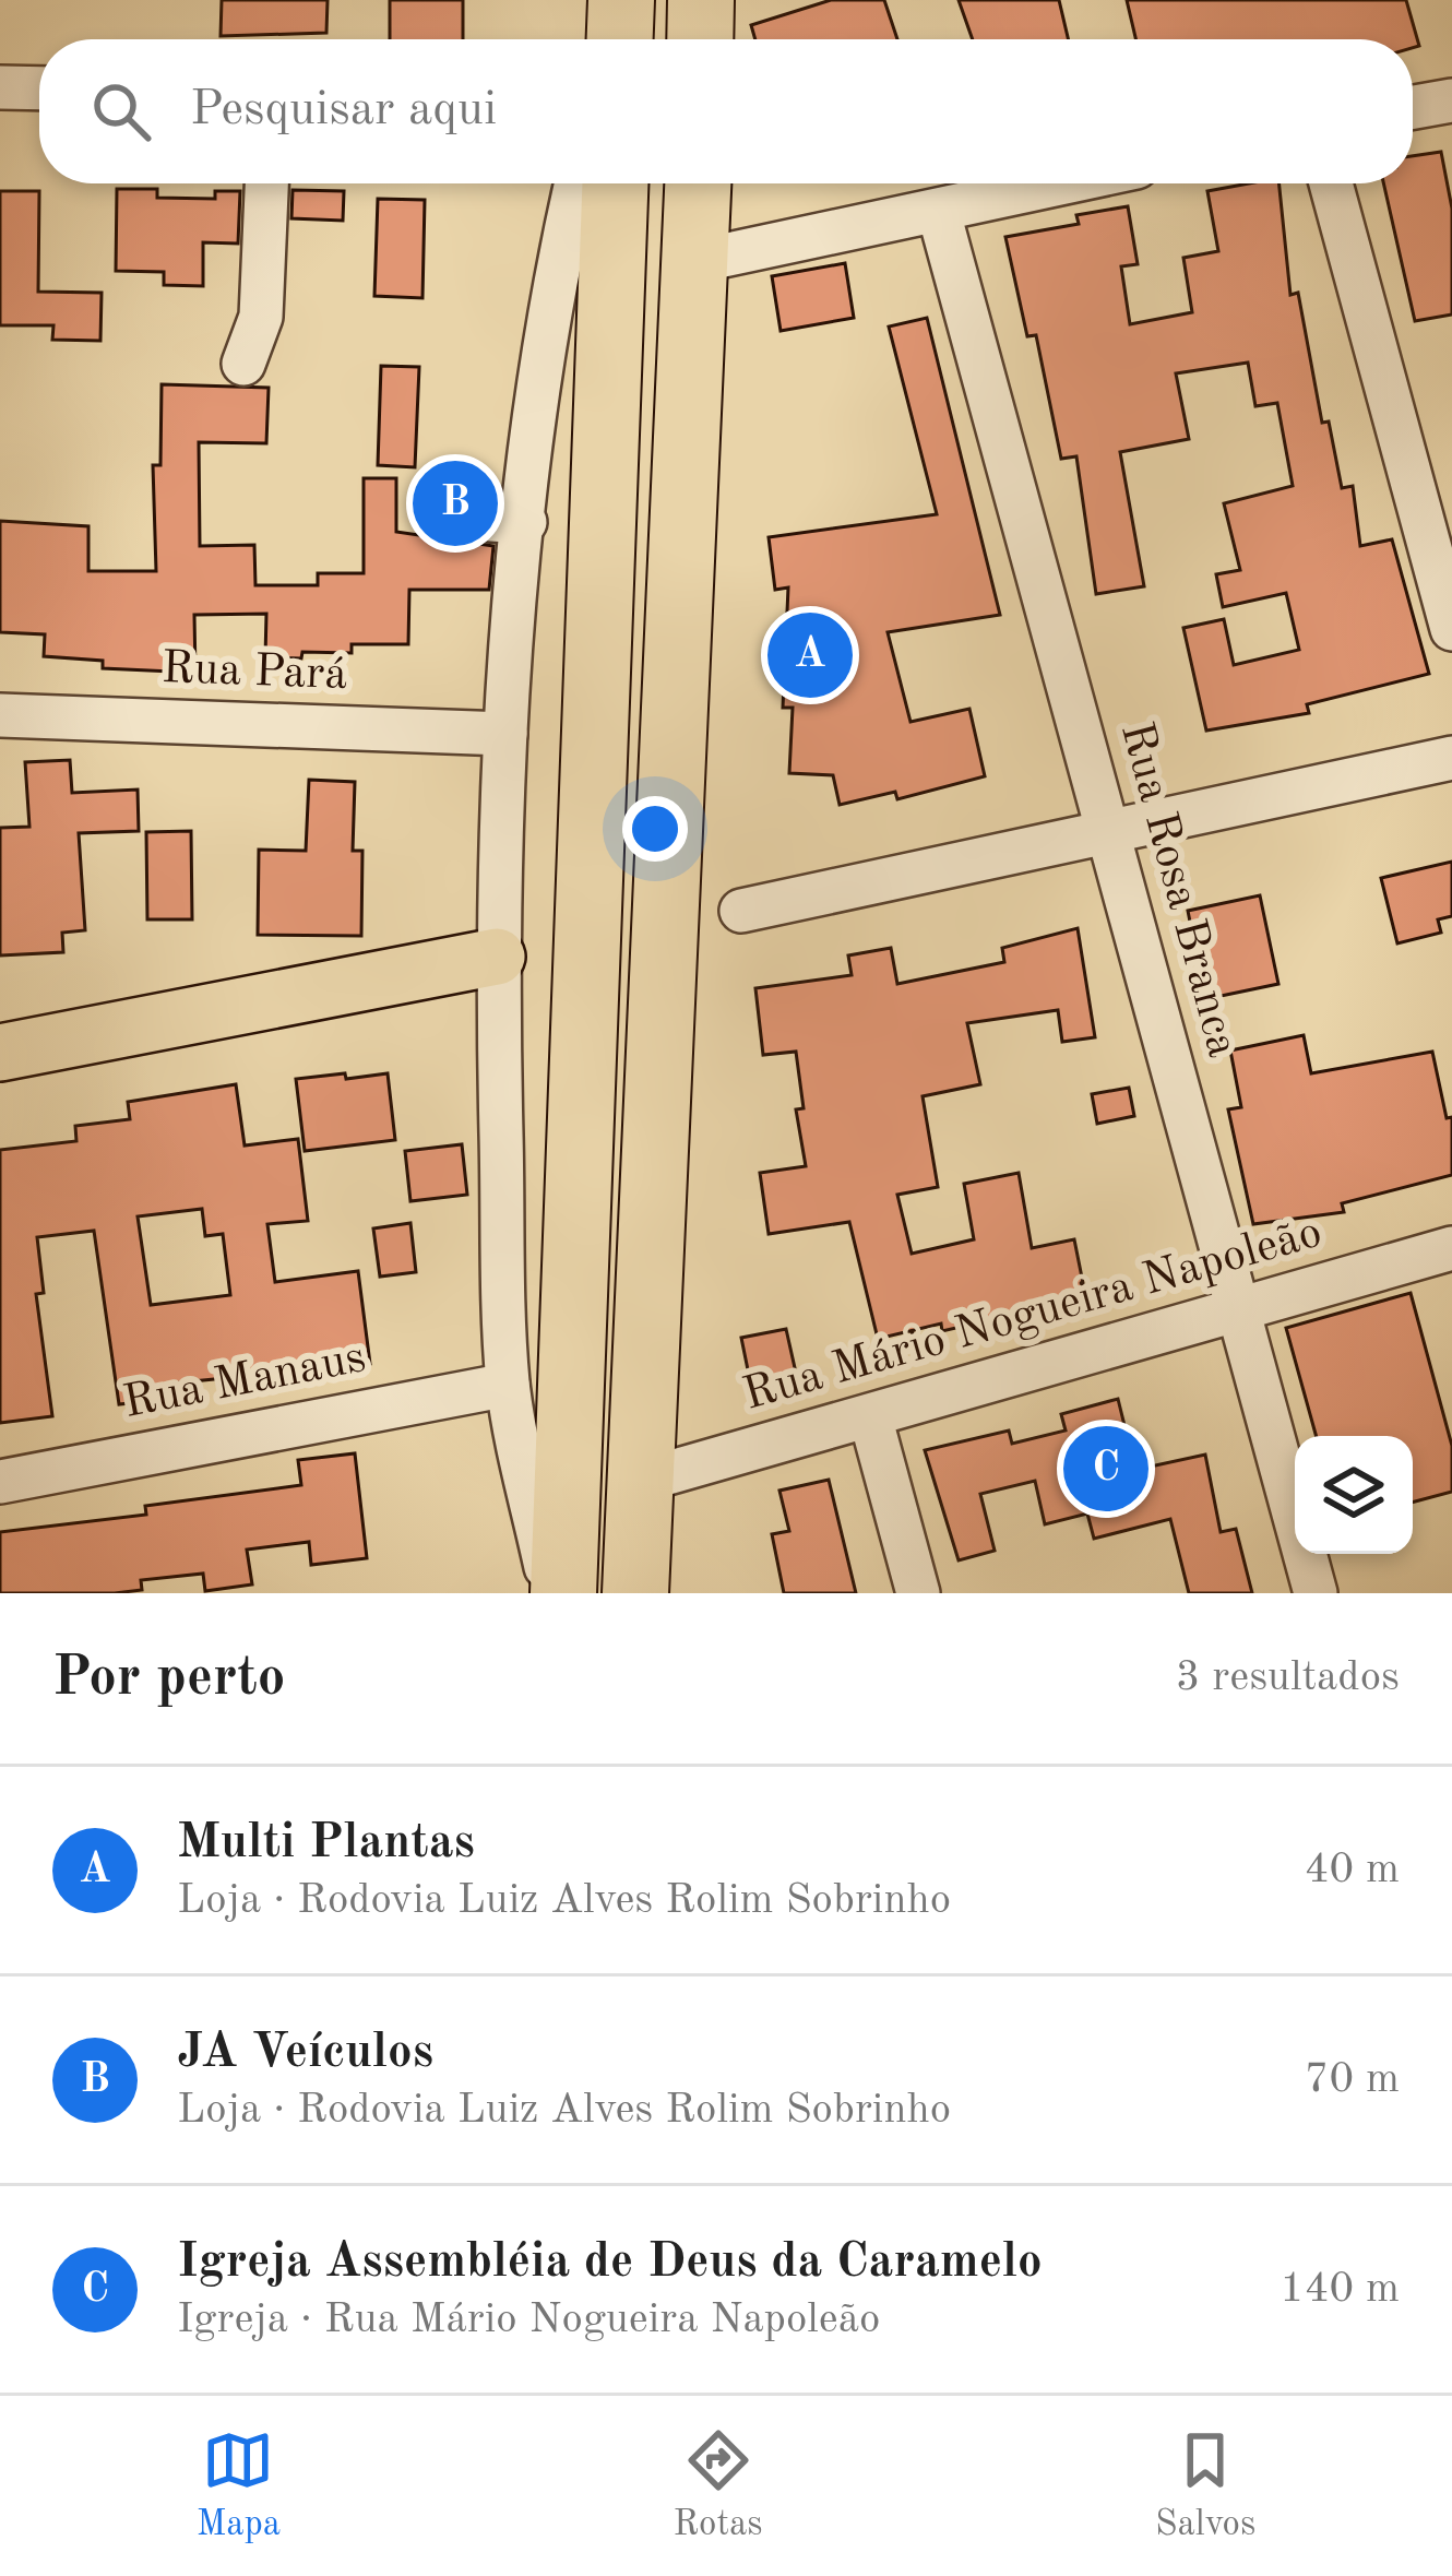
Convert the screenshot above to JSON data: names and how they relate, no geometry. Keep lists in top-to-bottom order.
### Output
{
  "streets": {
    "street": [
      "Rua Pará",
      "Rua Rosa Branca",
      "Rua Mário Nogueira Napoleão",
      "Rua Manaus"
    ]
  },
  "crossings": [
    ["Rua Rosa Branca", "Rua Mário Nogueira Napoleão"]
  ],
  "page": {
    "search": "Pesquisar aqui",
    "pins": ["B", "A", "C"],
    "heading": ["Por perto", "3 resultados"],
    "list": [
      {
        "mark": "A",
        "name": "Multi Plantas",
        "note": "Loja · Rodovia Luiz Alves Rolim Sobrinho",
        "value": "40 m"
      },
      {
        "mark": "B",
        "name": "JA Veículos",
        "note": "Loja · Rodovia Luiz Alves Rolim Sobrinho",
        "value": "70 m"
      },
      {
        "mark": "C",
        "name": "Igreja Assembléia de Deus da Caramelo",
        "note": "Igreja · Rua Mário Nogueira Napoleão",
        "value": "140 m"
      }
    ],
    "nav": ["Mapa", "Rotas", "Salvos"]
  }
}
